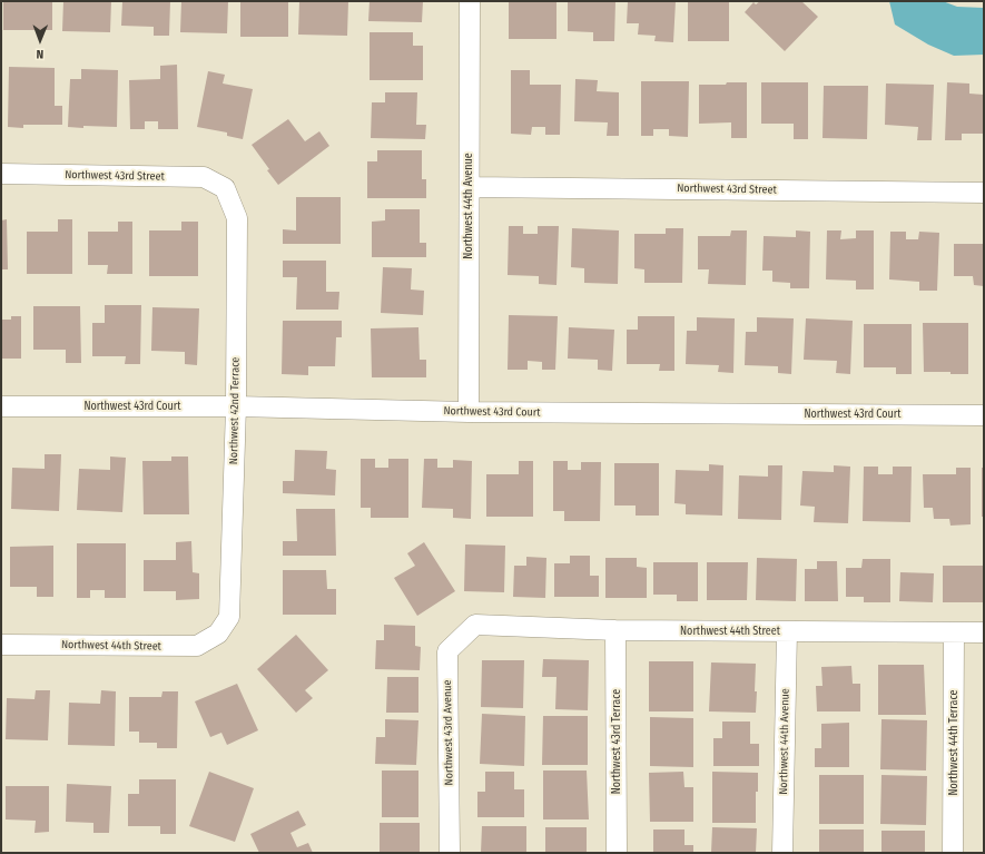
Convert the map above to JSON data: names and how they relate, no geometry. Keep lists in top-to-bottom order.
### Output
{
  "streets": {
    "street": [
      "Northwest 43rd Street",
      "Northwest 44th Avenue",
      "Northwest 43rd Court",
      "Northwest 42nd Terrace",
      "Northwest 44th Street",
      "Northwest 43rd Avenue",
      "Northwest 43rd Terrace",
      "Northwest 44th Terrace"
    ]
  },
  "crossings": [
    ["Northwest 43rd Street", "Northwest 44th Avenue"],
    ["Northwest 43rd Street", "Northwest 42nd Terrace"],
    ["Northwest 44th Avenue", "Northwest 43rd Court"],
    ["Northwest 44th Avenue", "Northwest 44th Street"],
    ["Northwest 43rd Court", "Northwest 42nd Terrace"],
    ["Northwest 42nd Terrace", "Northwest 44th Street"],
    ["Northwest 44th Street", "Northwest 43rd Avenue"],
    ["Northwest 44th Street", "Northwest 43rd Terrace"],
    ["Northwest 44th Street", "Northwest 44th Terrace"]
  ],
  "north": "bottom"
}
